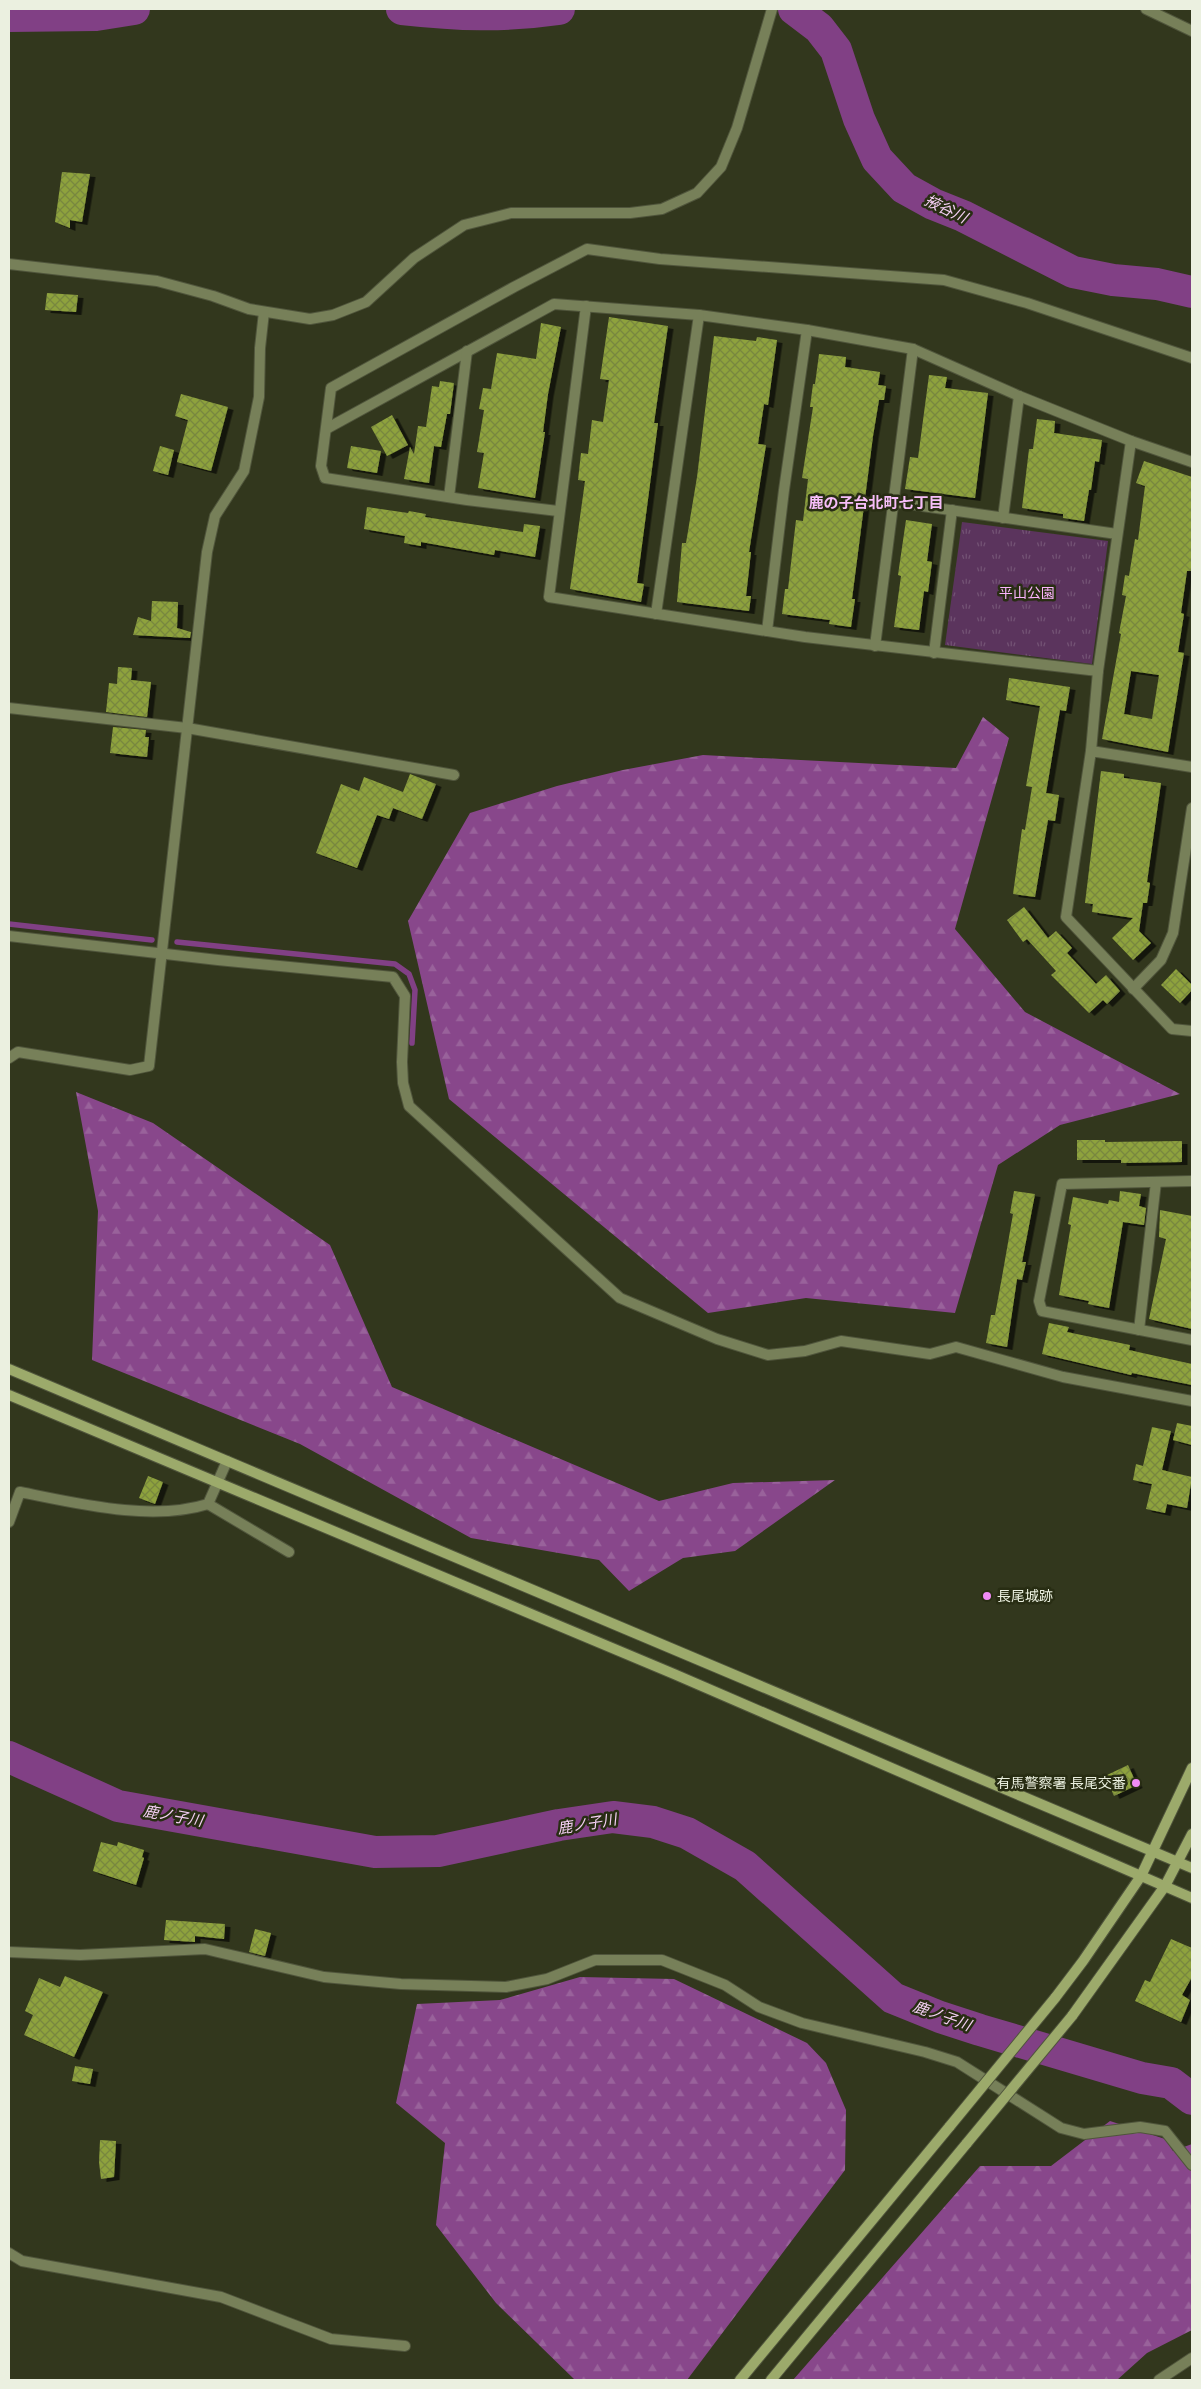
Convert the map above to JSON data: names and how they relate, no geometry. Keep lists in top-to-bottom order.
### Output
{
  "districts": ["鹿の子台北町七丁目"],
  "water": ["掖谷川", "鹿ノ子川"],
  "parks": ["平山公園"],
  "places": ["長尾城跡", "有馬警察署 長尾交番"]
}
